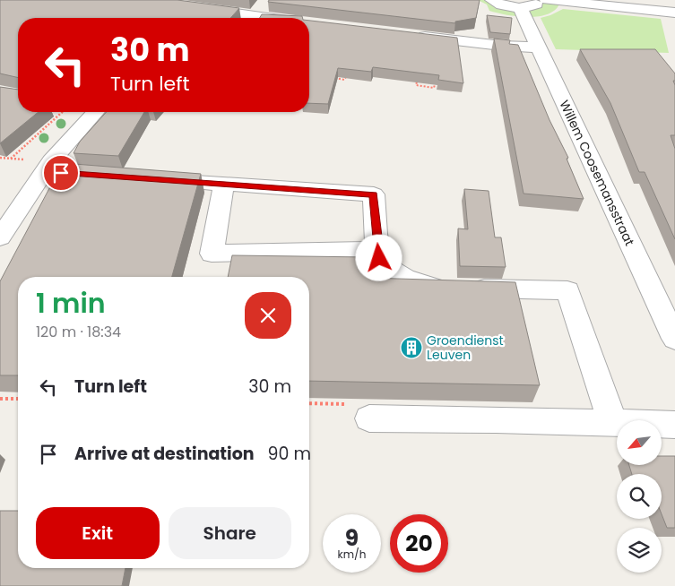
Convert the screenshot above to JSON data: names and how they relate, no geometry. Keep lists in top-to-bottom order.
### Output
{
  "streets": {
    "street": ["Willem Coosemansstraat"]
  },
  "places": {
    "building": ["Groendienst Leuven"]
  },
  "north": "bottom left",
  "page": {
    "turn": ["30 m", "Turn left"],
    "heading": ["1 min", "120 m · 18:34"],
    "list": [
      {
        "name": "Turn left",
        "value": "30 m"
      },
      {
        "name": "Arrive at destination",
        "value": "90 m"
      }
    ],
    "buttons": ["Exit", "Share"],
    "speed": "9 km/h",
    "limit": "20"
  }
}
